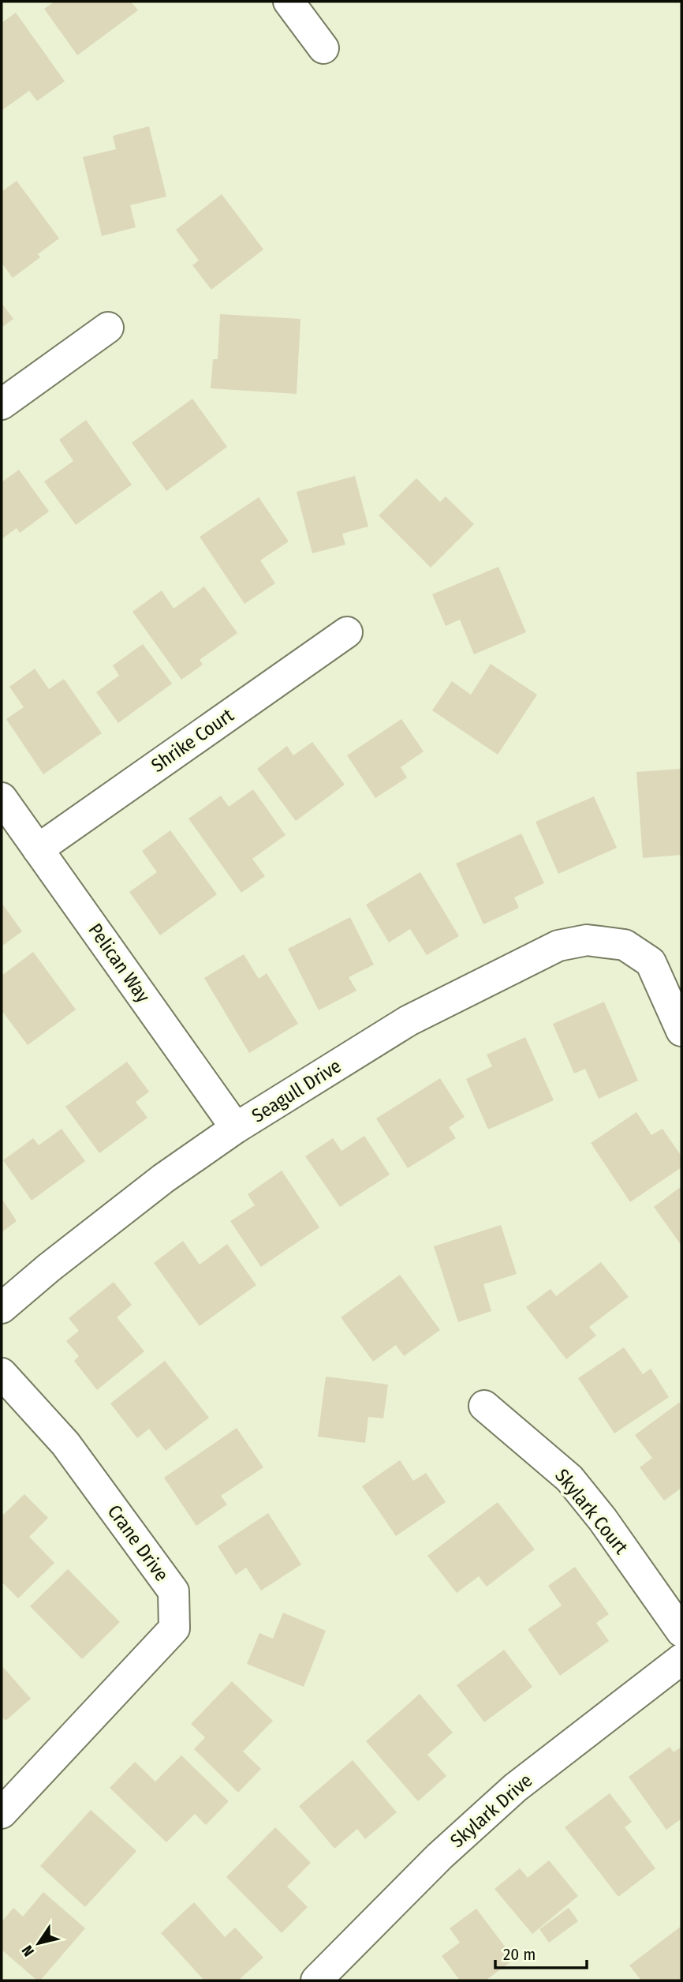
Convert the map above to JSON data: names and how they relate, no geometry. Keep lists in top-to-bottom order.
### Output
{
  "streets": {
    "street": [
      "Shrike Court",
      "Pelican Way",
      "Seagull Drive",
      "Skylark Court",
      "Crane Drive",
      "Skylark Drive"
    ]
  },
  "crossings": [
    ["Shrike Court", "Pelican Way"],
    ["Pelican Way", "Seagull Drive"]
  ],
  "scale_bar": "20 m",
  "north": "bottom left"
}
